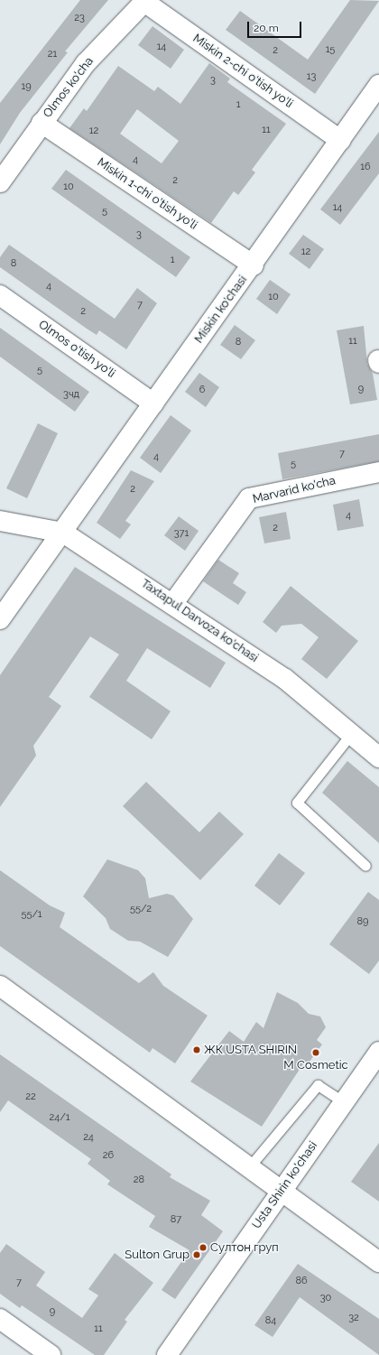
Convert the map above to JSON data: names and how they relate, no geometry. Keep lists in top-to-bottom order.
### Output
{
  "streets": {
    "street": [
      "Miskin 2-chi o'tish yo'li",
      "Olmos ko'cha",
      "Miskin 1-chi o'tish yo'li",
      "Miskin ko'chasi",
      "Olmos o'tish yo'li",
      "Marvarid ko'cha",
      "Taxtapul Darvoza ko'chasi",
      "Usta Shirin ko'chasi"
    ]
  },
  "crossings": [
    ["Miskin 2-chi o'tish yo'li", "Olmos ko'cha"],
    ["Miskin 2-chi o'tish yo'li", "Miskin ko'chasi"],
    ["Olmos ko'cha", "Miskin 1-chi o'tish yo'li"],
    ["Miskin 1-chi o'tish yo'li", "Miskin ko'chasi"],
    ["Miskin ko'chasi", "Olmos o'tish yo'li"],
    ["Miskin ko'chasi", "Taxtapul Darvoza ko'chasi"],
    ["Marvarid ko'cha", "Taxtapul Darvoza ko'chasi"]
  ],
  "places": [
    "ЖК USTA SHIRIN",
    "M Cosmetic",
    "Султон груп",
    "Sulton Grup"
  ],
  "house_numbers": [
    "23",
    "14",
    "15",
    "2",
    "21",
    "13",
    "3",
    "19",
    "1",
    "11",
    "12",
    "4",
    "16",
    "2",
    "10",
    "14",
    "5",
    "3",
    "12",
    "1",
    "8",
    "4",
    "10",
    "7",
    "2",
    "11",
    "8",
    "5",
    "9",
    "6",
    "3чд",
    "7",
    "4",
    "5",
    "2",
    "4",
    "2",
    "371",
    "55/2",
    "55/1",
    "89",
    "22",
    "24/1",
    "24",
    "26",
    "28",
    "87",
    "86",
    "7",
    "30",
    "9",
    "32",
    "84",
    "11"
  ],
  "scale_bar": "20 m"
}
